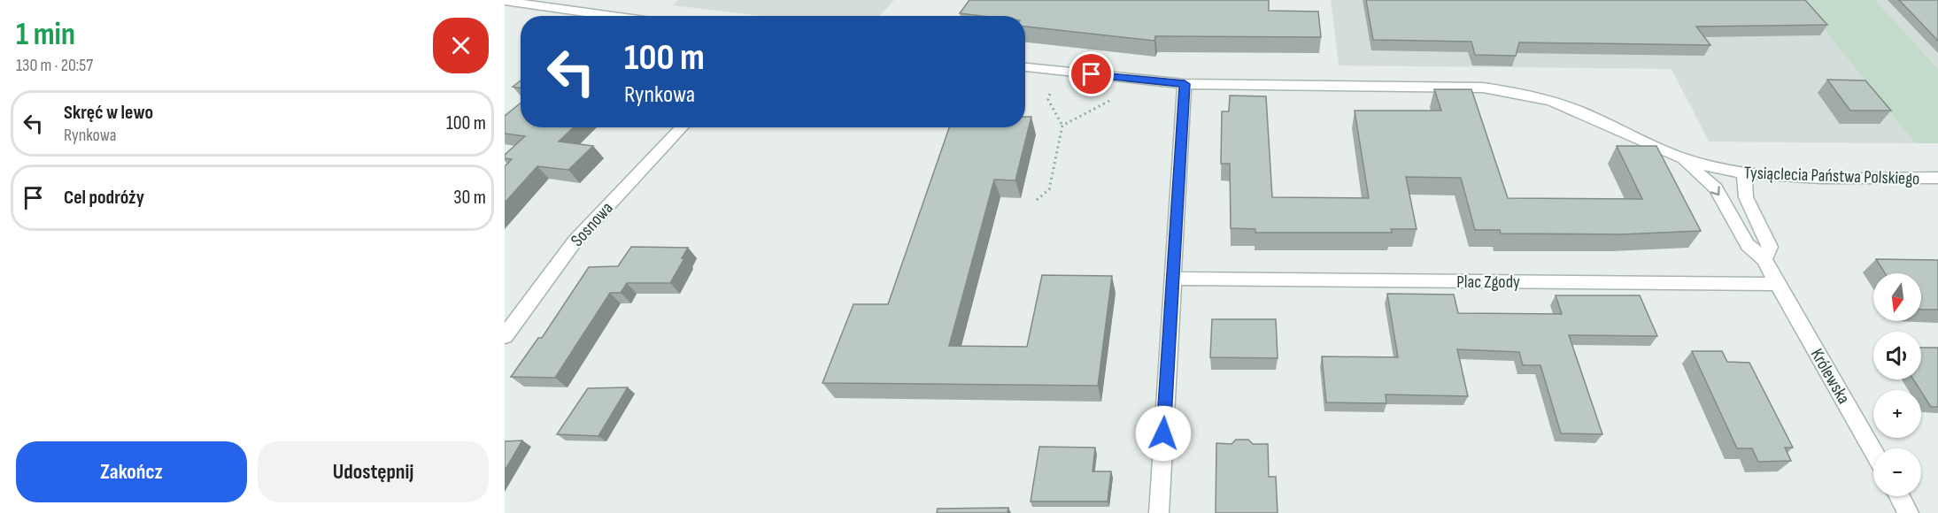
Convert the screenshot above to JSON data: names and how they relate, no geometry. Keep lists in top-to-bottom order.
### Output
{
  "streets": {
    "street": [
      "Tysiąclecia Państwa Polskiego",
      "Sosnowa",
      "Plac Zgody",
      "Królewska"
    ]
  },
  "crossings": [
    ["Plac Zgody", "Królewska"]
  ],
  "north": "bottom",
  "page": {
    "heading": ["1 min", "130 m · 20:57"],
    "turn": ["100 m", "Rynkowa"],
    "list": [
      {
        "name": "Skręć w lewo",
        "note": "Rynkowa",
        "value": "100 m"
      },
      {
        "name": "Cel podróży",
        "value": "30 m"
      }
    ],
    "map_buttons": ["+", "−"],
    "buttons": ["Zakończ", "Udostępnij"]
  }
}
